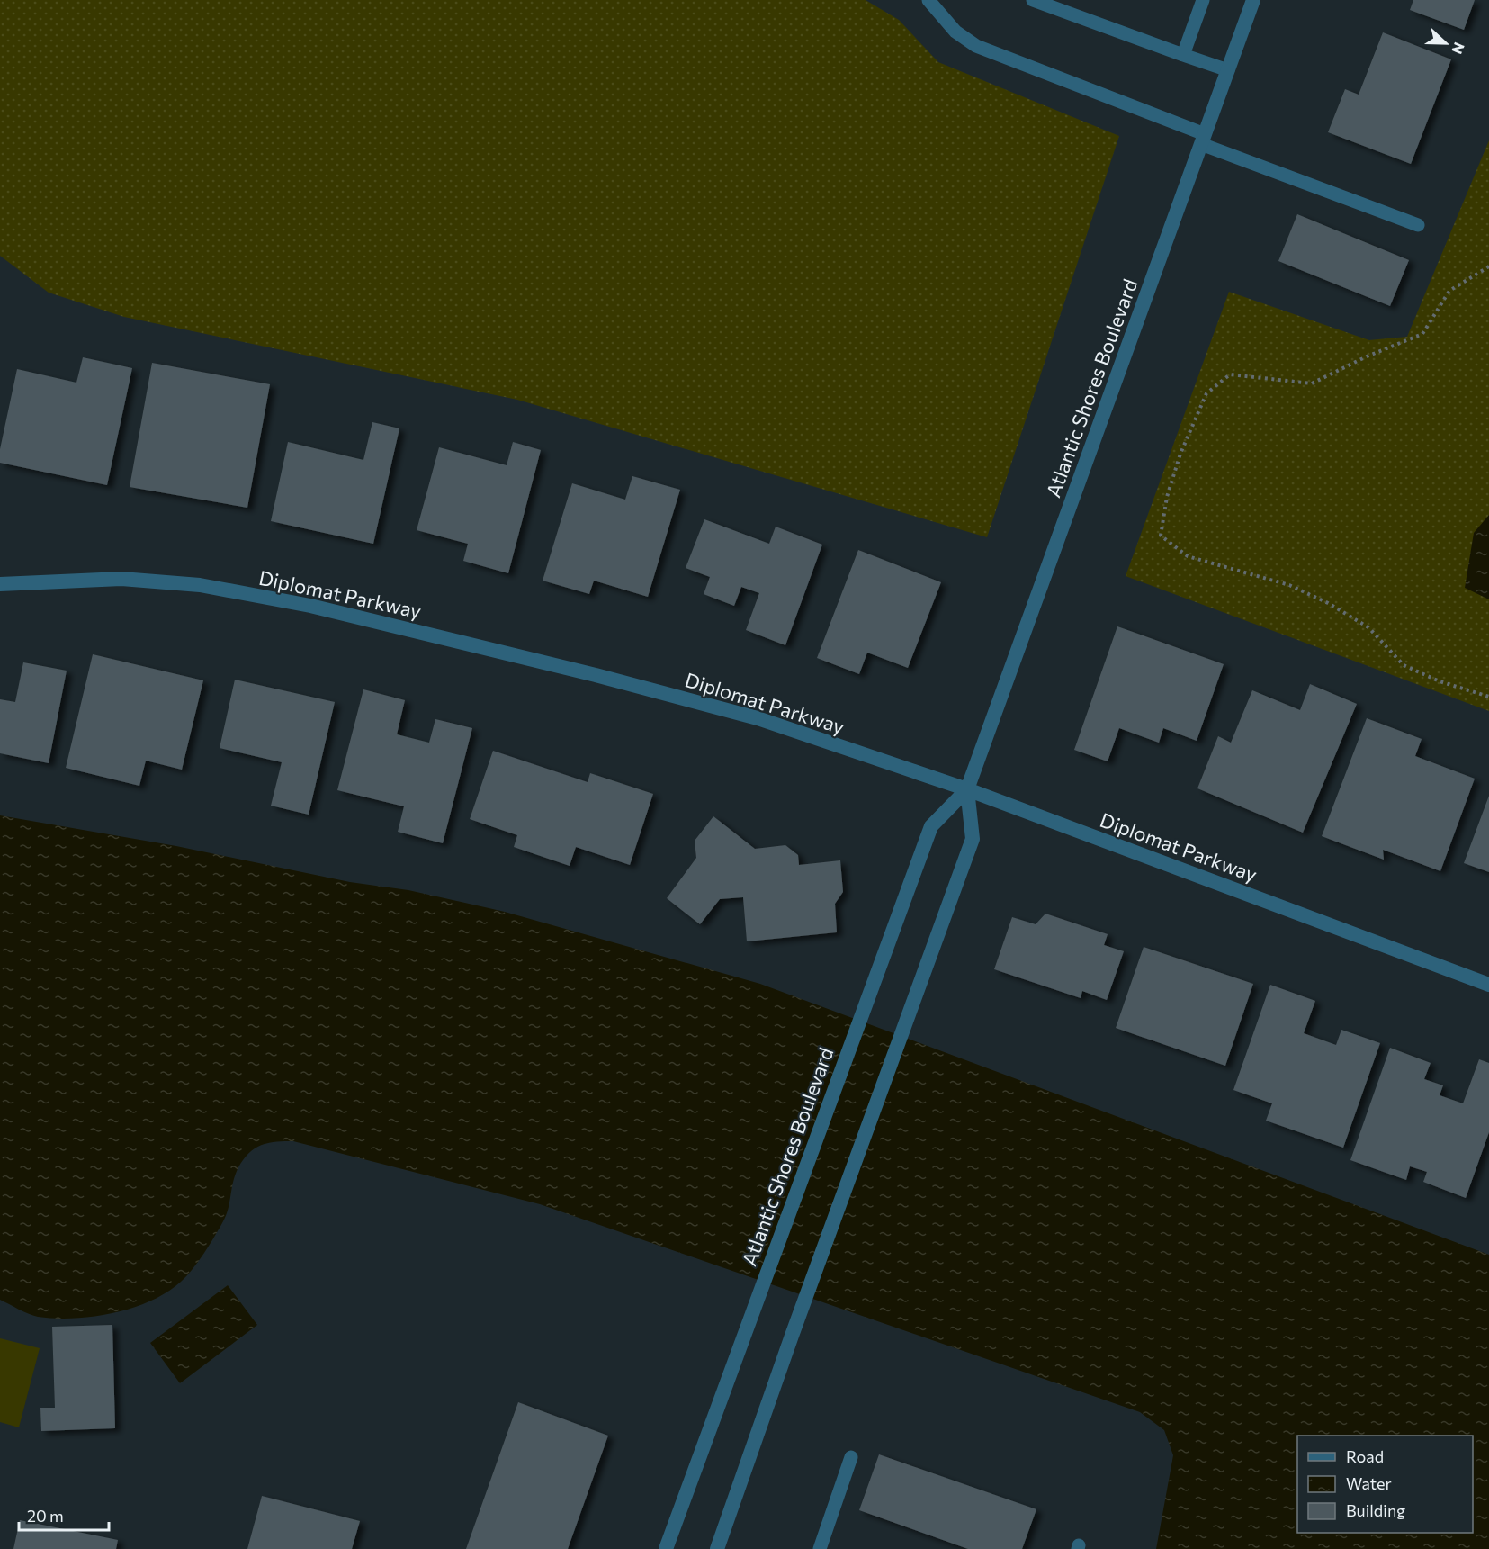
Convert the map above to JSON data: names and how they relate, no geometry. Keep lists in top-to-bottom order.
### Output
{
  "streets": {
    "street": ["Atlantic Shores Boulevard", "Diplomat Parkway"]
  },
  "crossings": [
    ["Atlantic Shores Boulevard", "Diplomat Parkway"]
  ],
  "legend": ["Road", "Water", "Building"],
  "scale_bar": "20 m",
  "north": "right"
}
